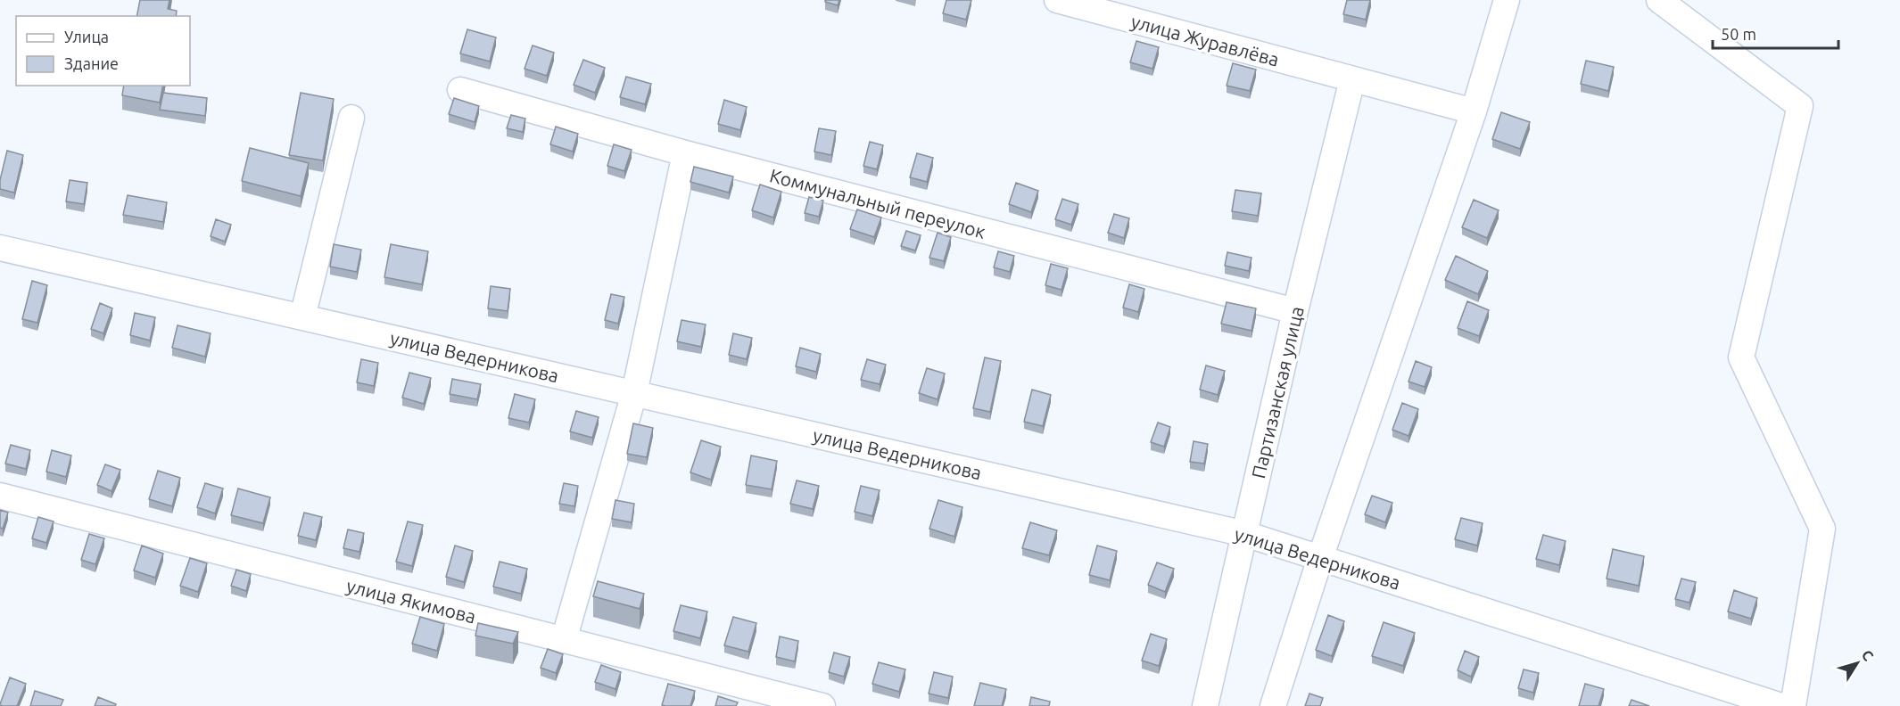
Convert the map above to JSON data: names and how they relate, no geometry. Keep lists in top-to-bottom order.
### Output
{
  "streets": {
    "street": [
      "улица Журавлёва",
      "Коммунальный переулок",
      "улица Ведерникова",
      "Партизанская улица",
      "улица Якимова"
    ]
  },
  "crossings": [
    ["улица Журавлёва", "Партизанская улица"],
    ["Коммунальный переулок", "Партизанская улица"],
    ["улица Ведерникова", "Партизанская улица"]
  ],
  "legend": ["Улица", "Здание"],
  "scale_bar": "50 m",
  "north": "top right"
}
